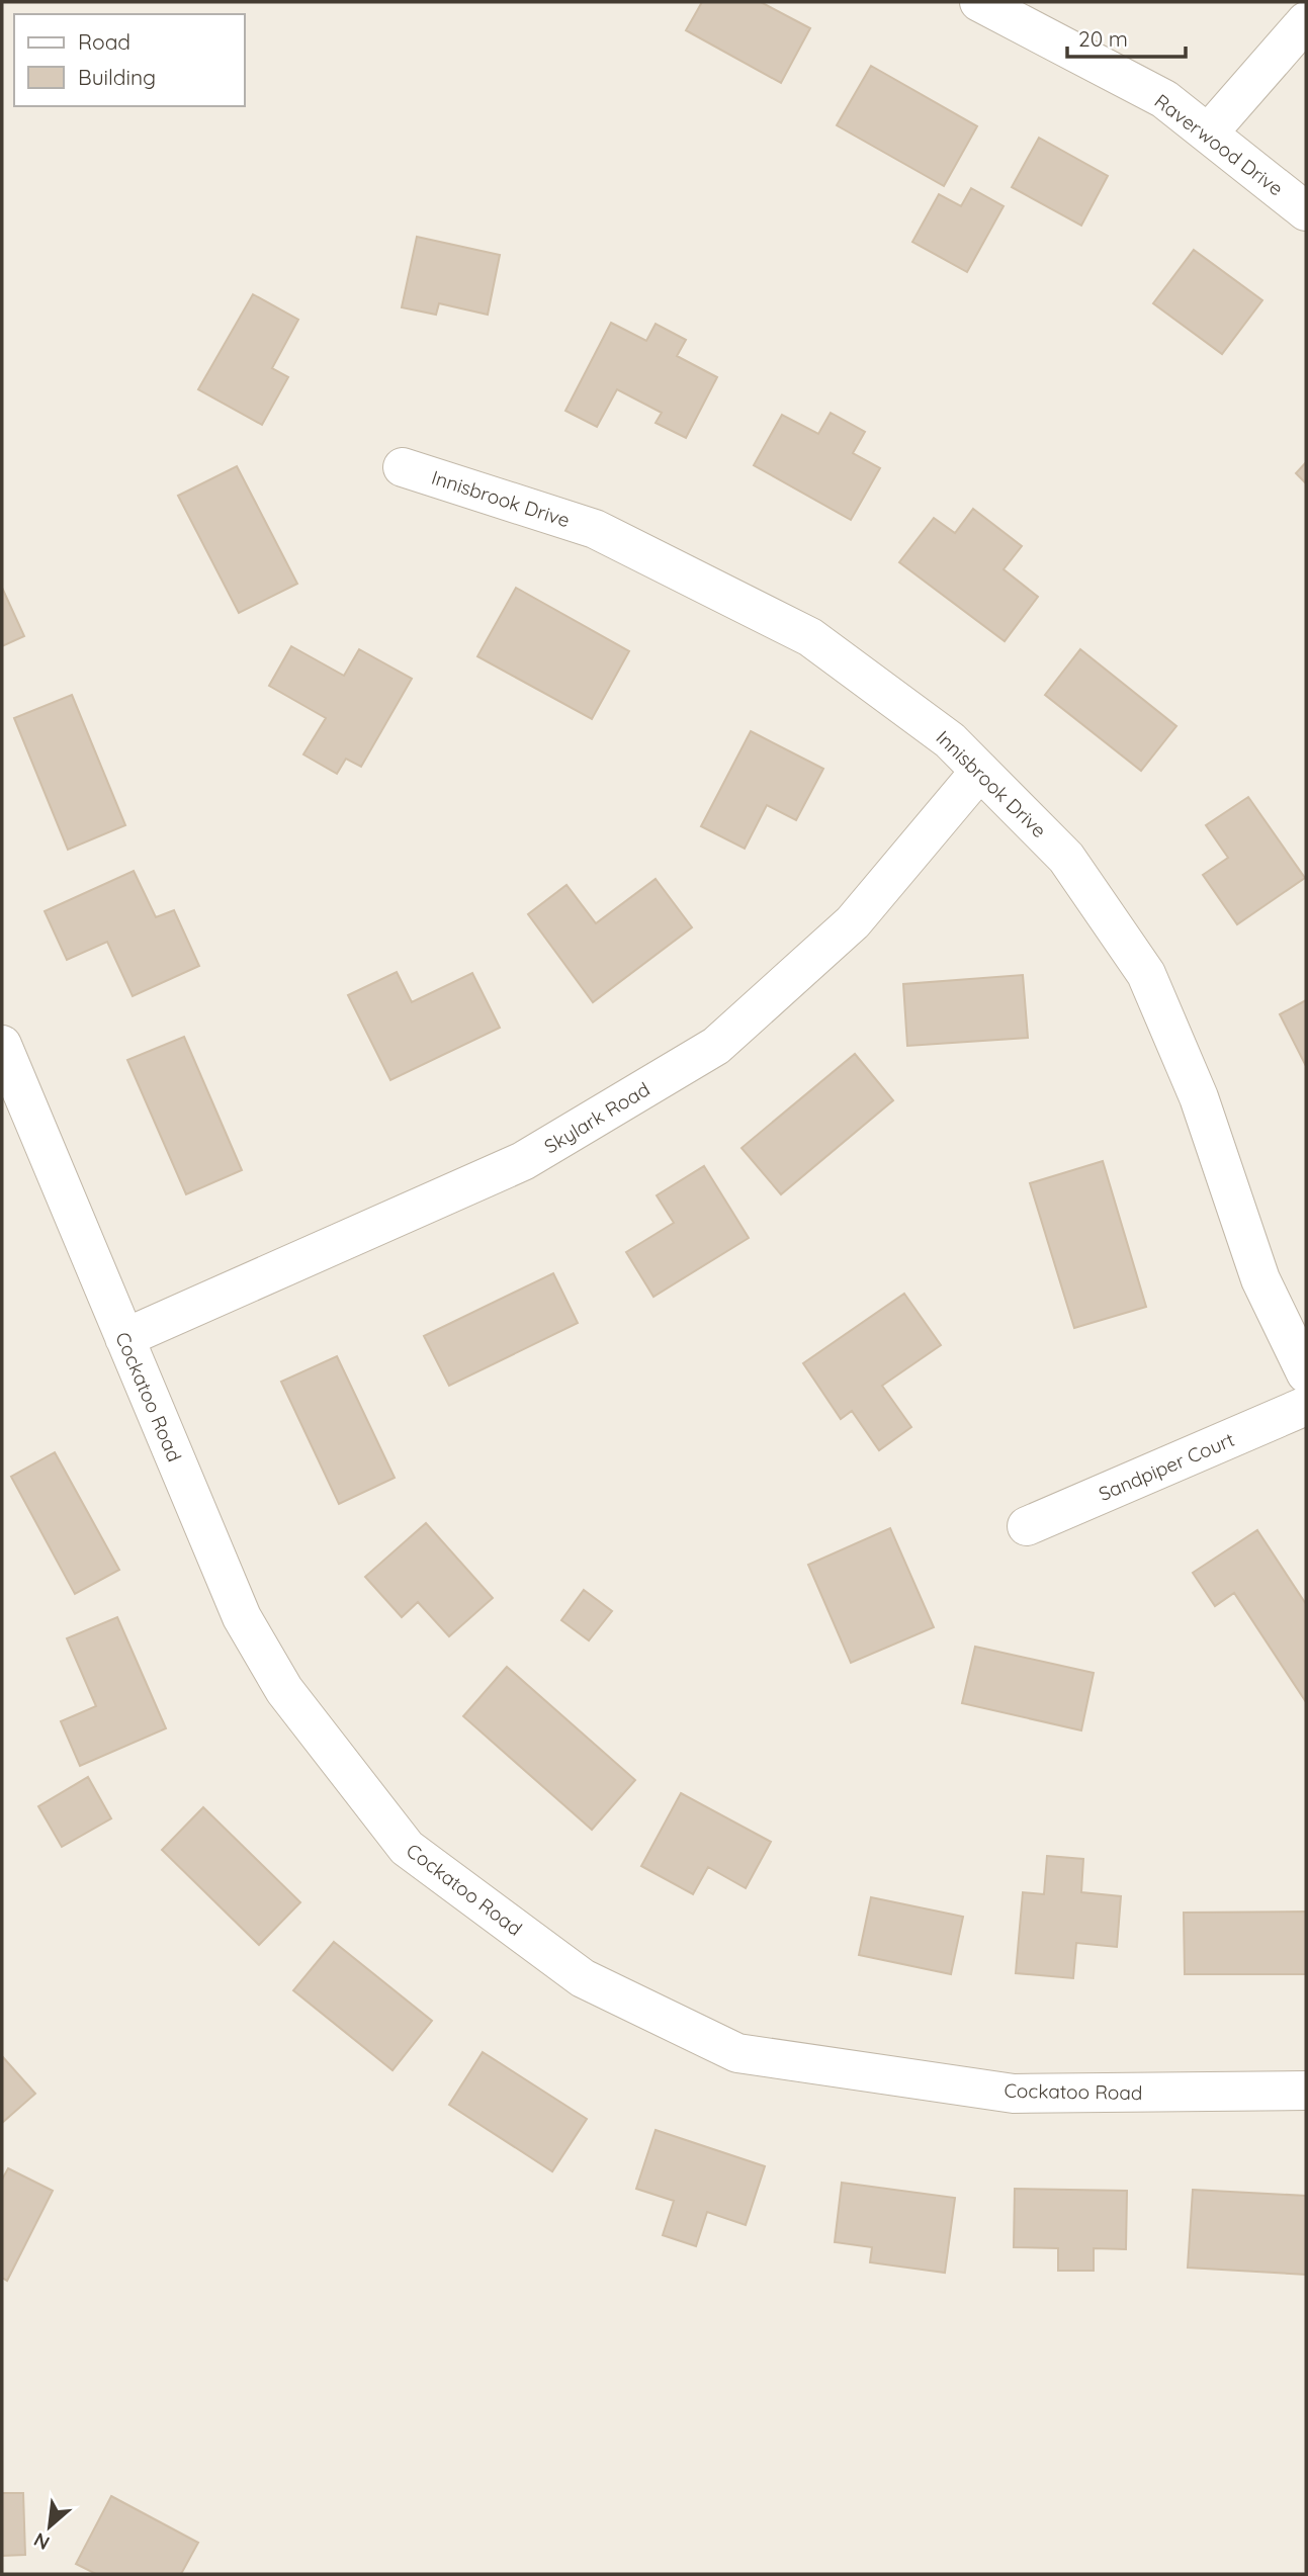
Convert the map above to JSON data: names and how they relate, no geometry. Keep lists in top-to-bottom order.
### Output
{
  "streets": {
    "street": [
      "Raverwood Drive",
      "Innisbrook Drive",
      "Skylark Road",
      "Cockatoo Road",
      "Sandpiper Court"
    ]
  },
  "crossings": [
    ["Innisbrook Drive", "Skylark Road"],
    ["Skylark Road", "Cockatoo Road"]
  ],
  "legend": ["Road", "Building"],
  "scale_bar": "20 m",
  "north": "bottom left"
}
